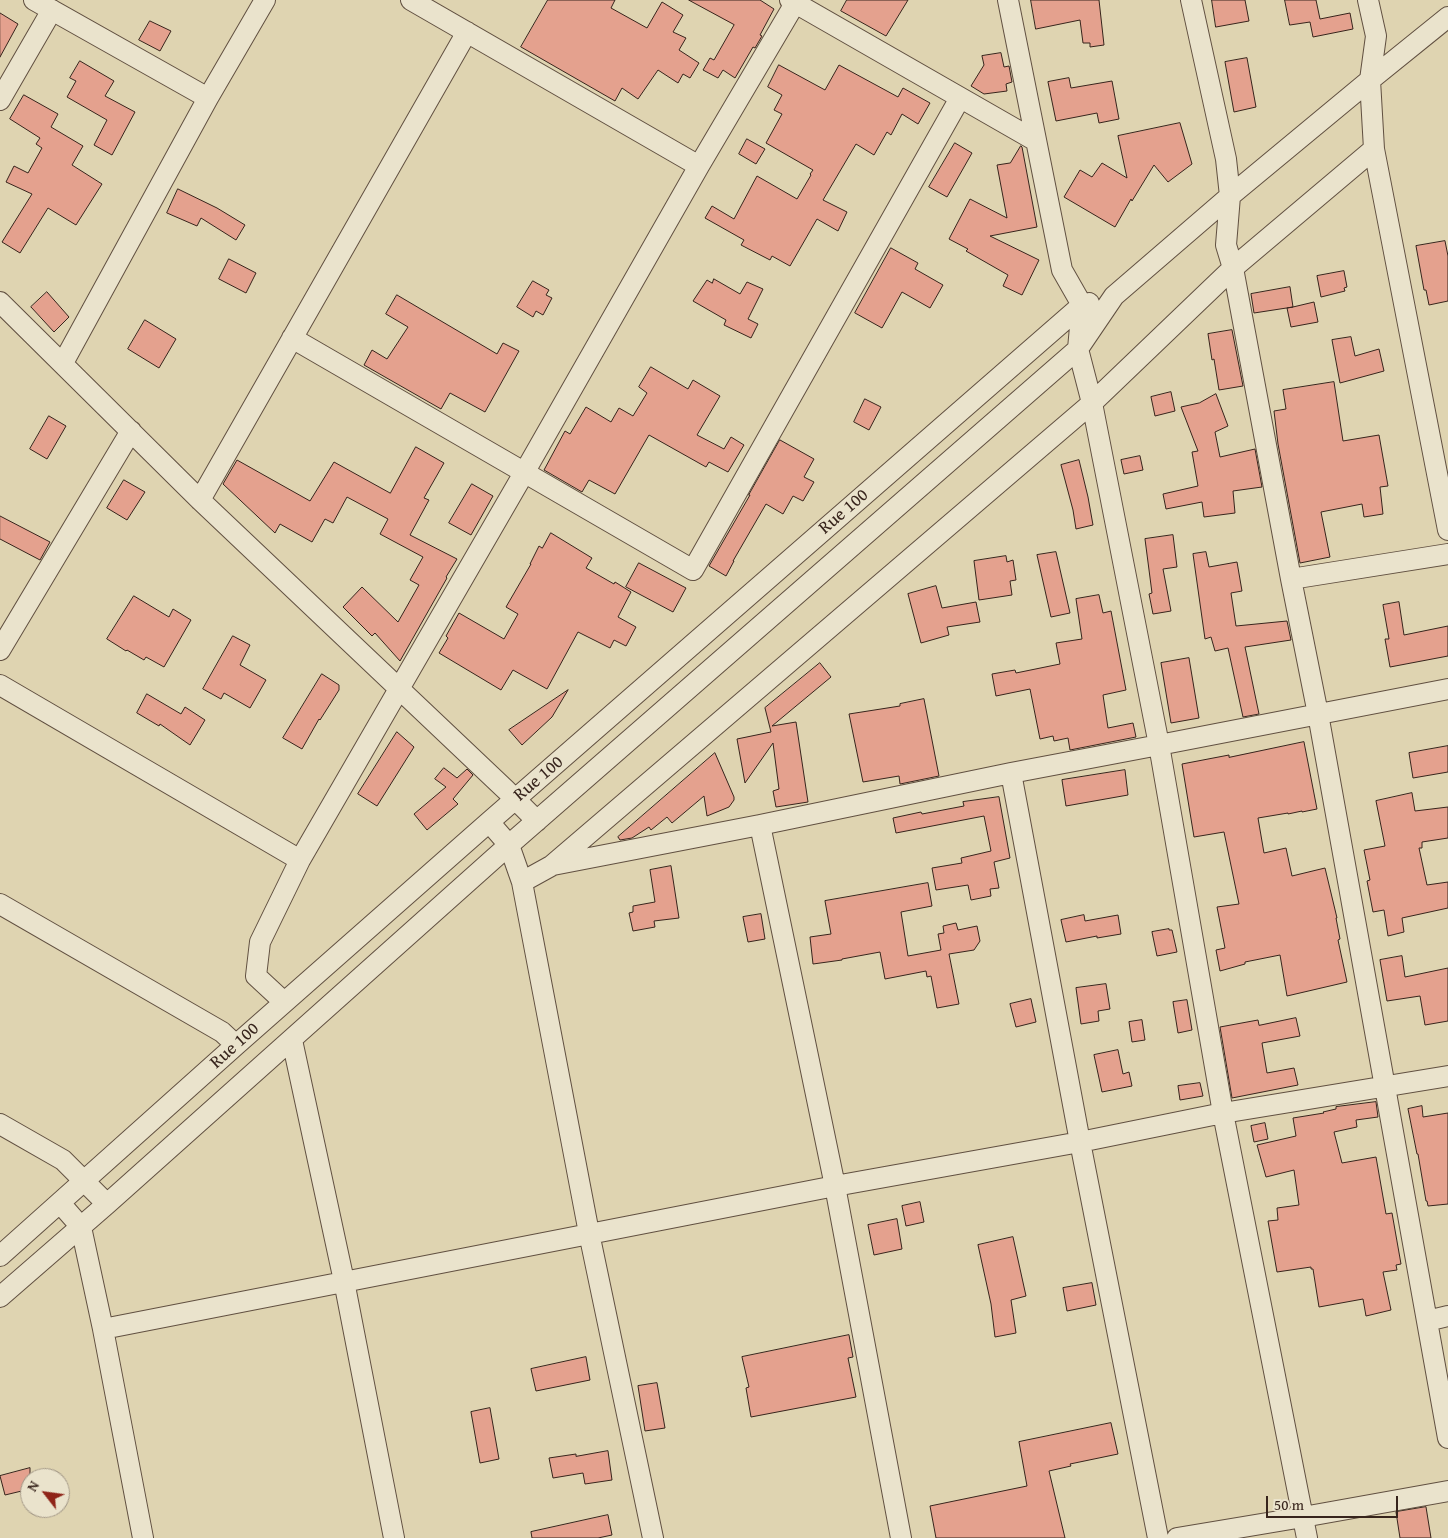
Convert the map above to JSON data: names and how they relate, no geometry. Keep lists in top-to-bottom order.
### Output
{
  "streets": {
    "street": ["Rue 100"]
  },
  "scale_bar": "50 m",
  "north": "top left"
}
